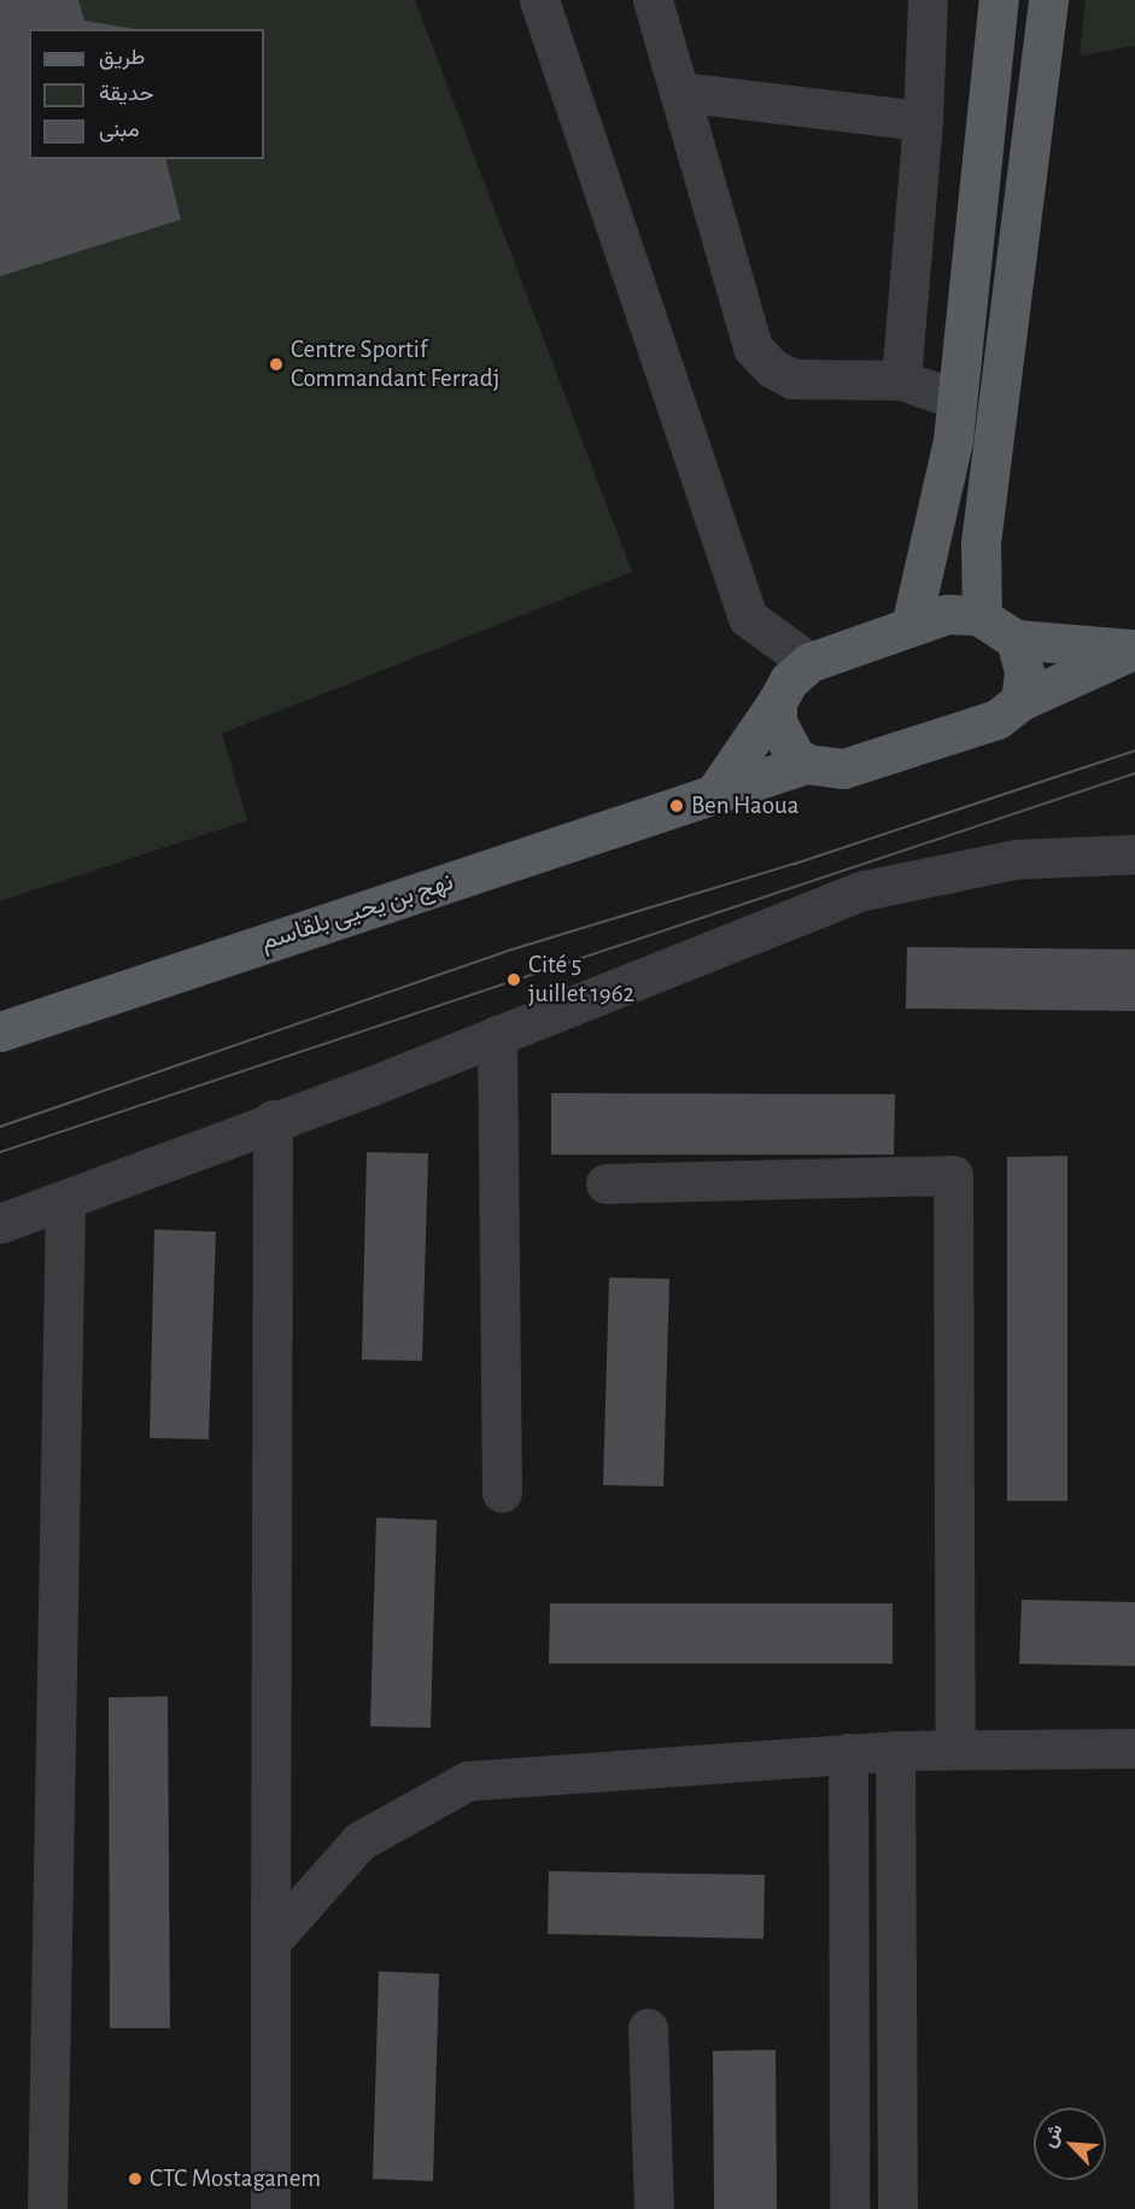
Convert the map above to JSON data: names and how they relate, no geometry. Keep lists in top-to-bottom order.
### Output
{
  "streets": {
    "main road": ["نهج بن يحيى بلقاسم"]
  },
  "places": [
    "Centre Sportif Commandant Ferradj",
    "Ben Haoua",
    "Cité 5 juillet 1962",
    "CTC Mostaganem"
  ],
  "legend": ["طريق", "حديقة", "مبنى"],
  "north": "top left"
}
